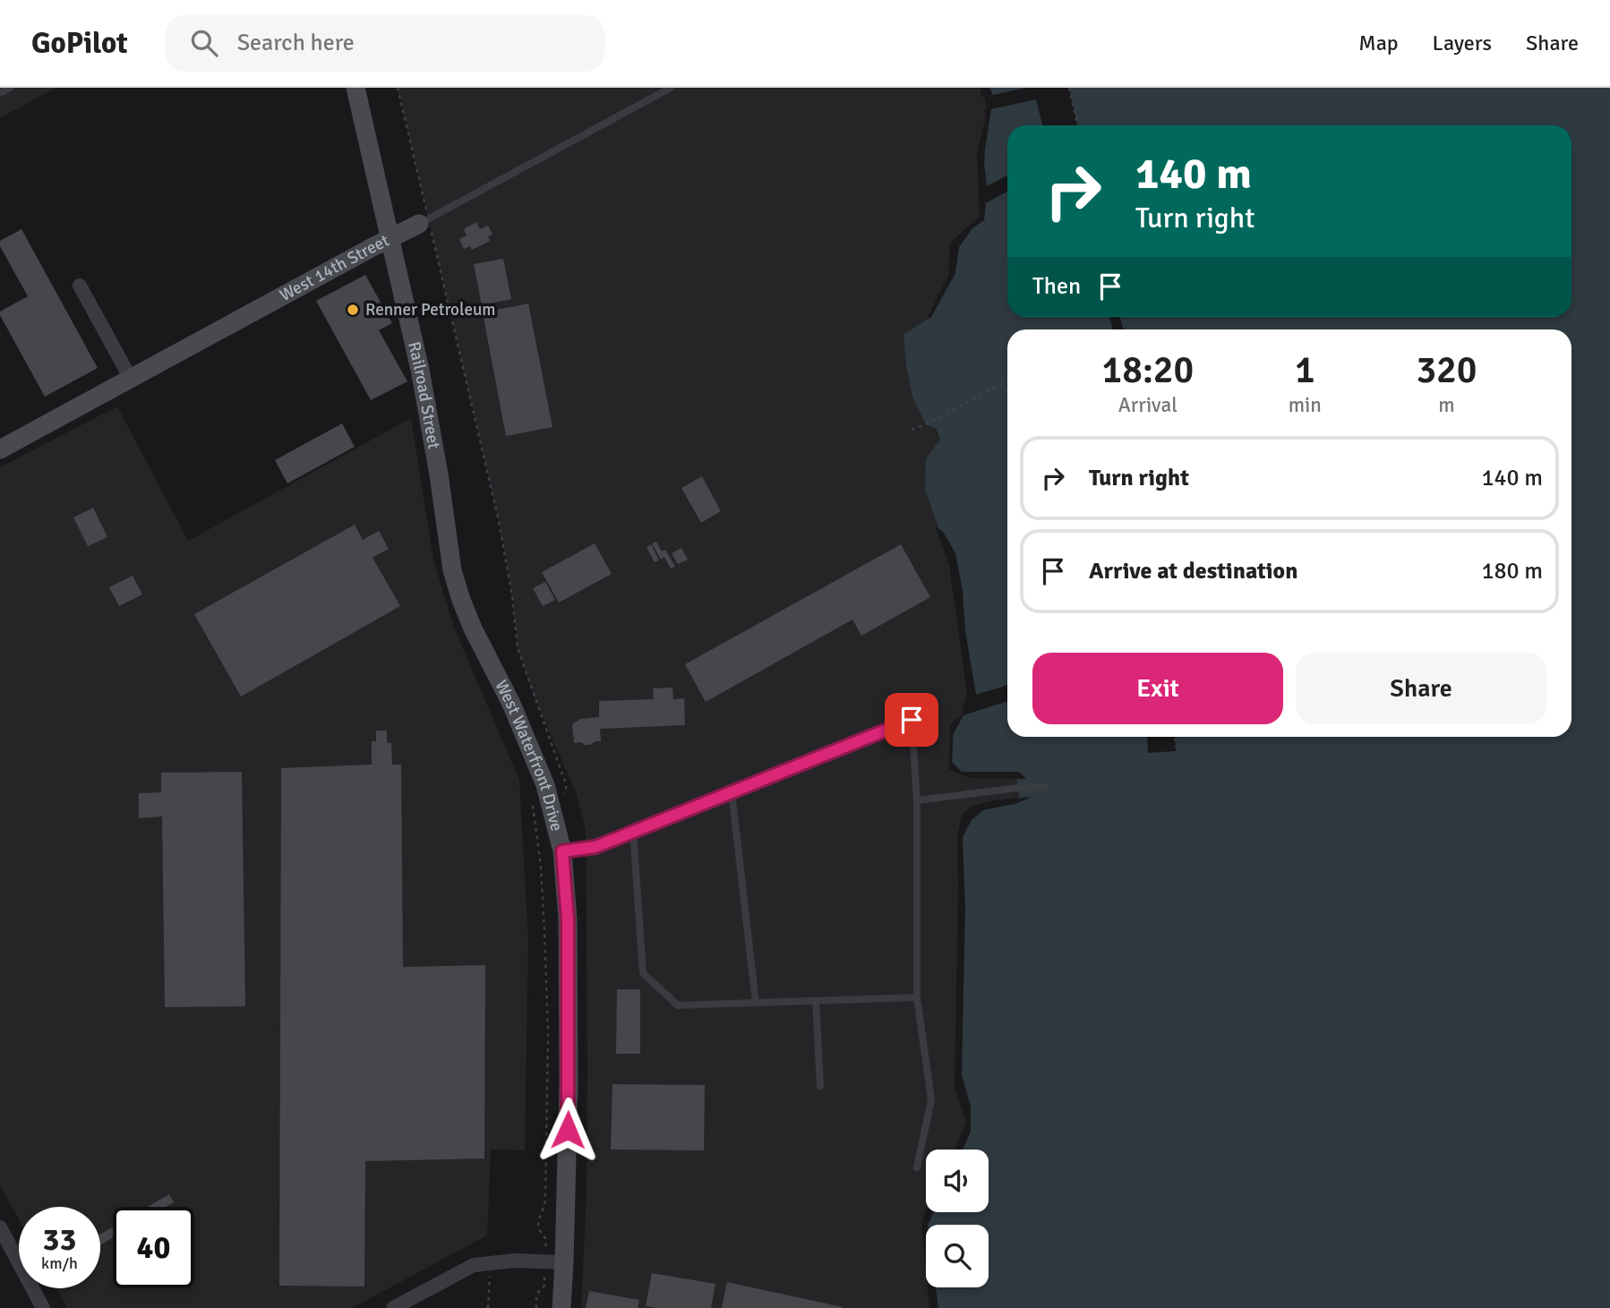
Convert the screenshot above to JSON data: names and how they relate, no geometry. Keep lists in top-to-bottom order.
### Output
{
  "streets": {
    "street": ["West 14th Street", "Railroad Street", "West Waterfront Drive"]
  },
  "crossings": [
    ["West 14th Street", "Railroad Street"],
    ["Railroad Street", "West Waterfront Drive"]
  ],
  "places": ["Renner Petroleum"],
  "page": {
    "header": "GoPilot",
    "search": "Search here",
    "nav": ["Map", "Layers", "Share"],
    "turn": ["140 m", "Turn right"],
    "then": "Then",
    "eta": [
      "18:20",
      "Arrival",
      "1",
      "min",
      "320",
      "m"
    ],
    "list": [
      {
        "name": "Turn right",
        "value": "140 m"
      },
      {
        "name": "Arrive at destination",
        "value": "180 m"
      }
    ],
    "buttons": ["Exit", "Share"],
    "speed": "33 km/h",
    "limit": "40"
  }
}
